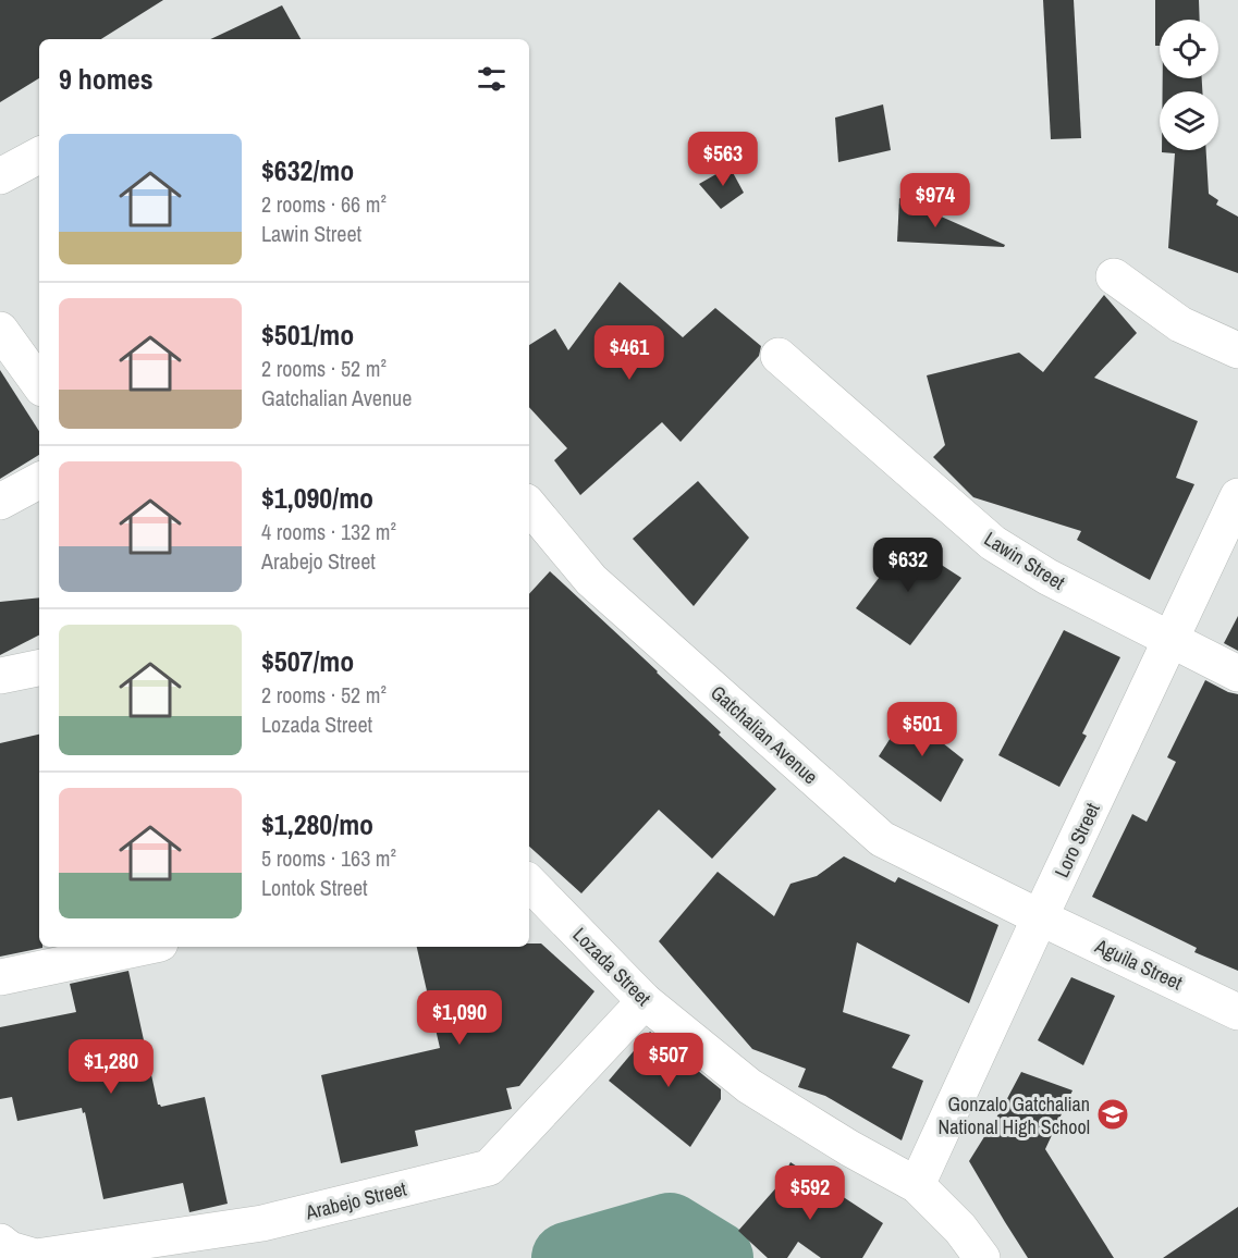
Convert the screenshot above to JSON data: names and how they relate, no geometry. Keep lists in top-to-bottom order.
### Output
{
  "streets": {
    "street": [
      "Lawin Street",
      "Gatchalian Avenue",
      "Loro Street",
      "Aguila Street",
      "Lozada Street",
      "Arabejo Street"
    ]
  },
  "crossings": [
    ["Lawin Street", "Loro Street"],
    ["Gatchalian Avenue", "Loro Street"],
    ["Gatchalian Avenue", "Aguila Street"],
    ["Loro Street", "Aguila Street"],
    ["Loro Street", "Lozada Street"],
    ["Lozada Street", "Arabejo Street"]
  ],
  "places": {
    "school or university": ["Gonzalo Gatchalian National High School"]
  },
  "page": {
    "heading": "9 homes",
    "list": [
      {
        "name": "$632/mo",
        "note": "2 rooms · 66 m² · Lawin Street"
      },
      {
        "name": "$501/mo",
        "note": "2 rooms · 52 m² · Gatchalian Avenue"
      },
      {
        "name": "$1,090/mo",
        "note": "4 rooms · 132 m² · Arabejo Street"
      },
      {
        "name": "$507/mo",
        "note": "2 rooms · 52 m² · Lozada Street"
      },
      {
        "name": "$1,280/mo",
        "note": "5 rooms · 163 m² · Lontok Street"
      }
    ],
    "price": [
      "$563",
      "$974",
      "$461",
      "$632",
      "$501",
      "$1,090",
      "$507",
      "$1,280",
      "$592"
    ]
  }
}
